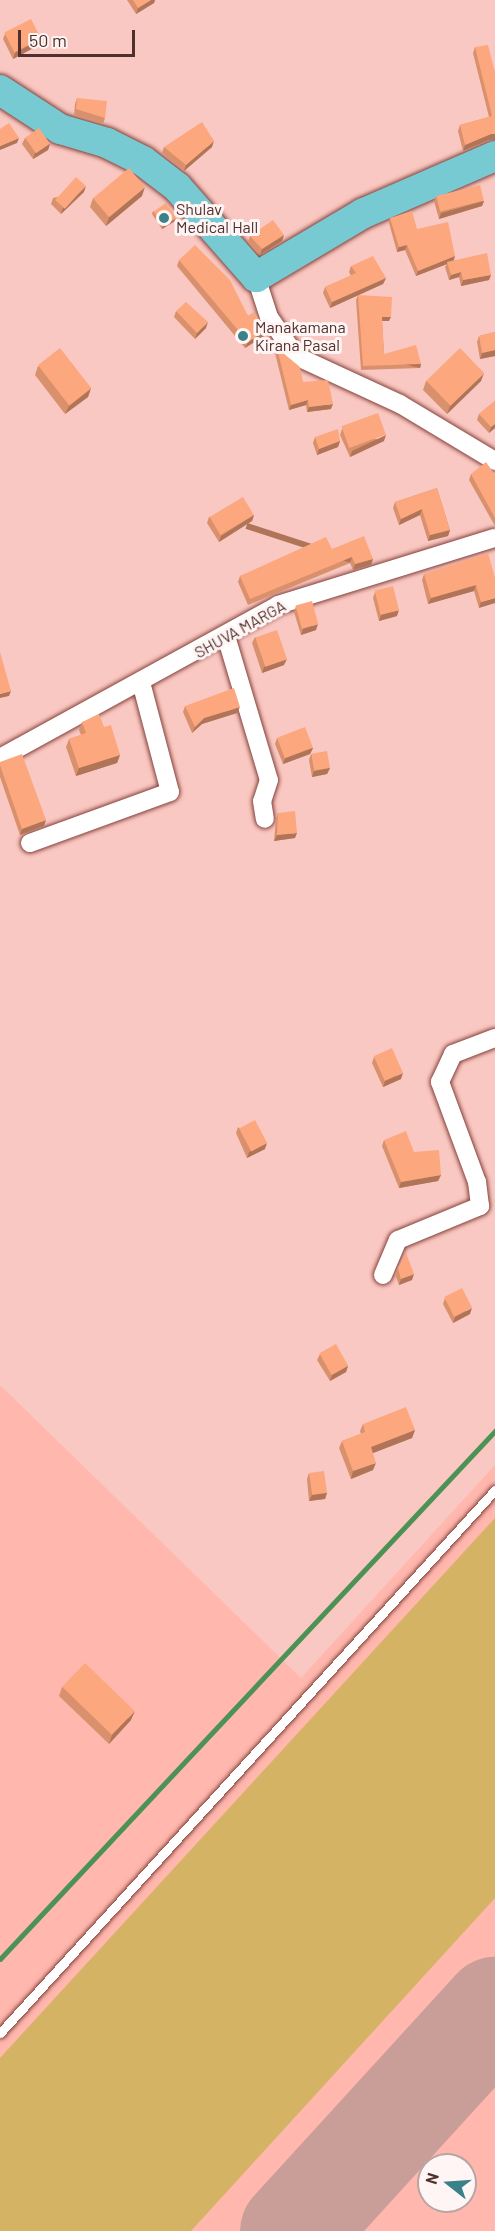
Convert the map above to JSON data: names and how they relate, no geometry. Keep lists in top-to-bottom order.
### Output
{
  "streets": {
    "street": ["SHUVA MARGA"]
  },
  "places": ["Shulav Medical Hall", "Manakamana Kirana Pasal"],
  "scale_bar": "50 m",
  "north": "left"
}
